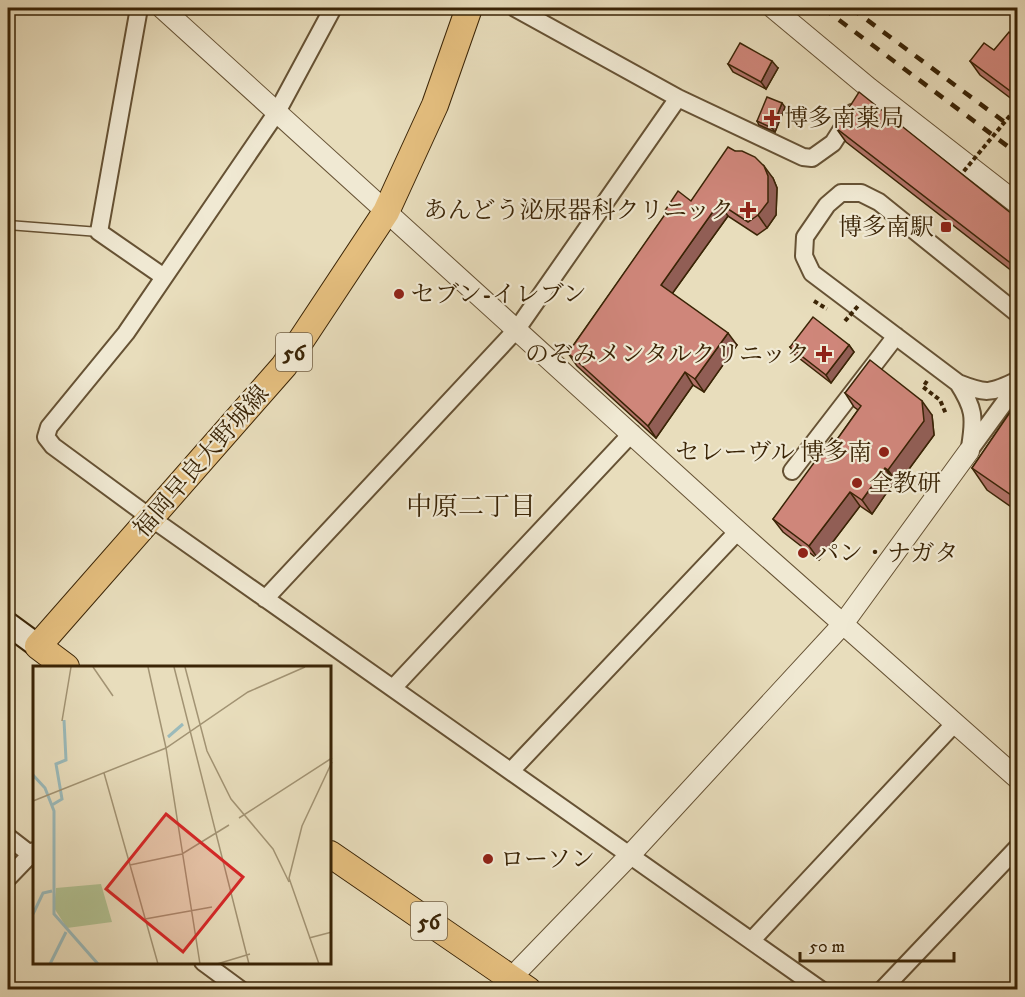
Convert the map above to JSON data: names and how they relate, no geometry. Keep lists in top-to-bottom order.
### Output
{
  "streets": {
    "main road": ["56", "福岡早良大野城線"]
  },
  "districts": ["中原二丁目"],
  "places": {
    "health": ["博多南薬局", "あんどう泌尿器科クリニック", "のぞみメンタルクリニック"],
    "transit": ["博多南駅"],
    "other": [
      "セブン-イレブン",
      "セレーヴル 博多南",
      "全教研",
      "パン・ナガタ",
      "ローソン"
    ]
  },
  "scale_bar": "50 m"
}
